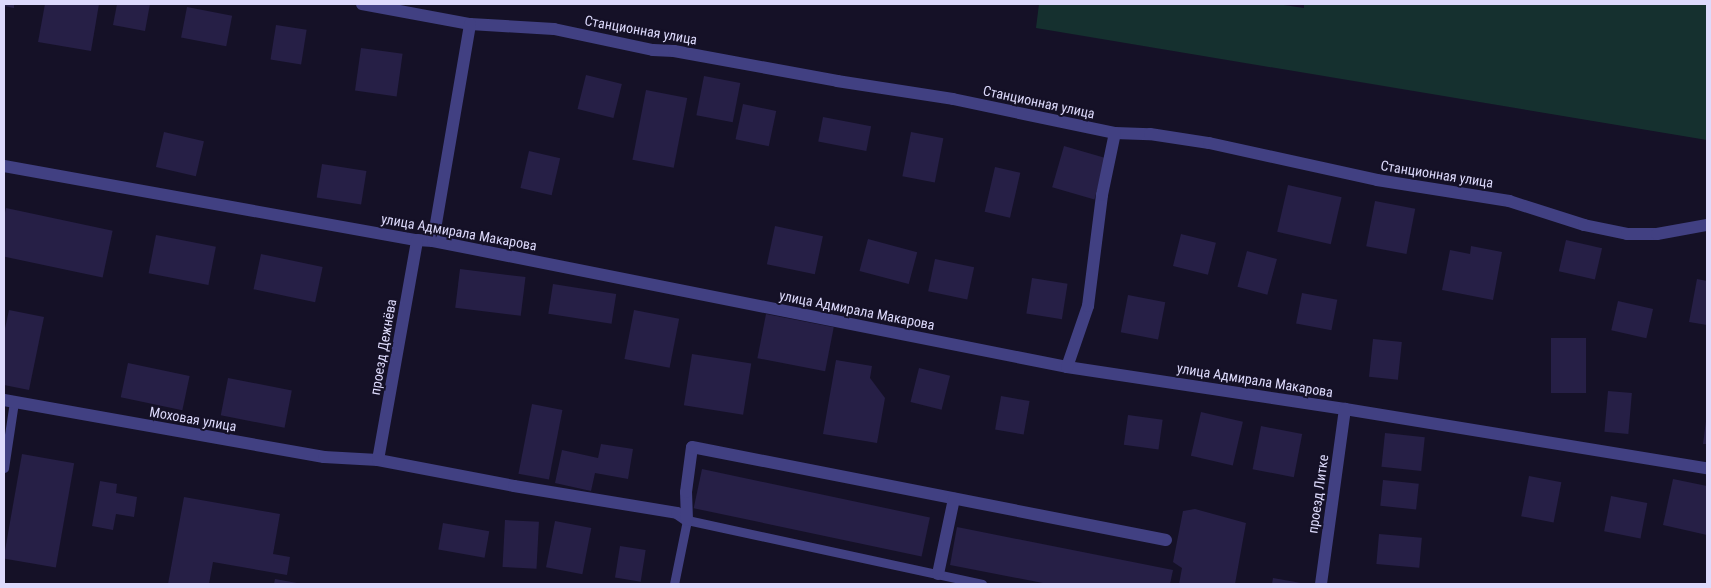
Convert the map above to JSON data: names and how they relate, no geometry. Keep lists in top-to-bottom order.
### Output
{
  "streets": {
    "street": [
      "Станционная улица",
      "улица Адмирала Макарова",
      "проезд Дежнёва",
      "Моховая улица",
      "проезд Литке"
    ]
  },
  "crossings": [
    ["улица Адмирала Макарова", "проезд Дежнёва"],
    ["улица Адмирала Макарова", "проезд Литке"],
    ["проезд Дежнёва", "Моховая улица"]
  ]
}
